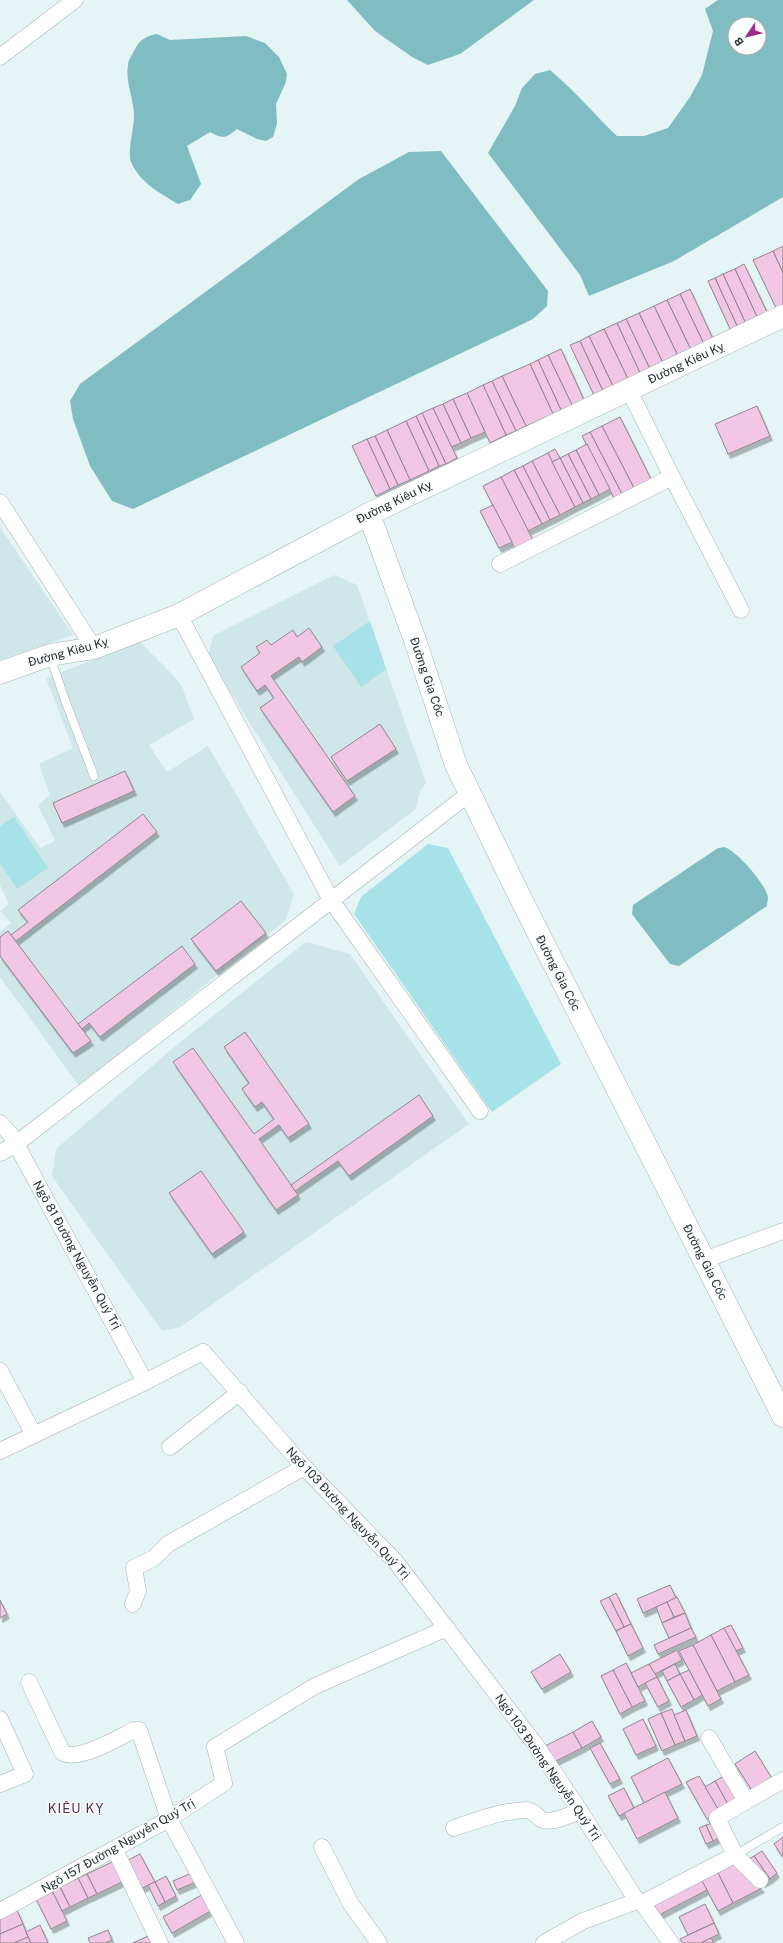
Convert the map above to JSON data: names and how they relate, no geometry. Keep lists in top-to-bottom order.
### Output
{
  "streets": {
    "street": [
      "Đường Kiêu Kỵ",
      "Đường Gia Cốc",
      "Ngõ 81 Đường Nguyễn Quý Trị",
      "Ngõ 103 Đường Nguyễn Quý Trị",
      "Ngõ 157 Đường Nguyễn Quý Trị"
    ]
  },
  "crossings": [
    ["Đường Kiêu Kỵ", "Đường Gia Cốc"],
    ["Ngõ 81 Đường Nguyễn Quý Trị", "Ngõ 103 Đường Nguyễn Quý Trị"],
    ["Ngõ 103 Đường Nguyễn Quý Trị", "Ngõ 157 Đường Nguyễn Quý Trị"]
  ],
  "districts": ["KIÊU KỴ"],
  "north": "bottom left"
}
